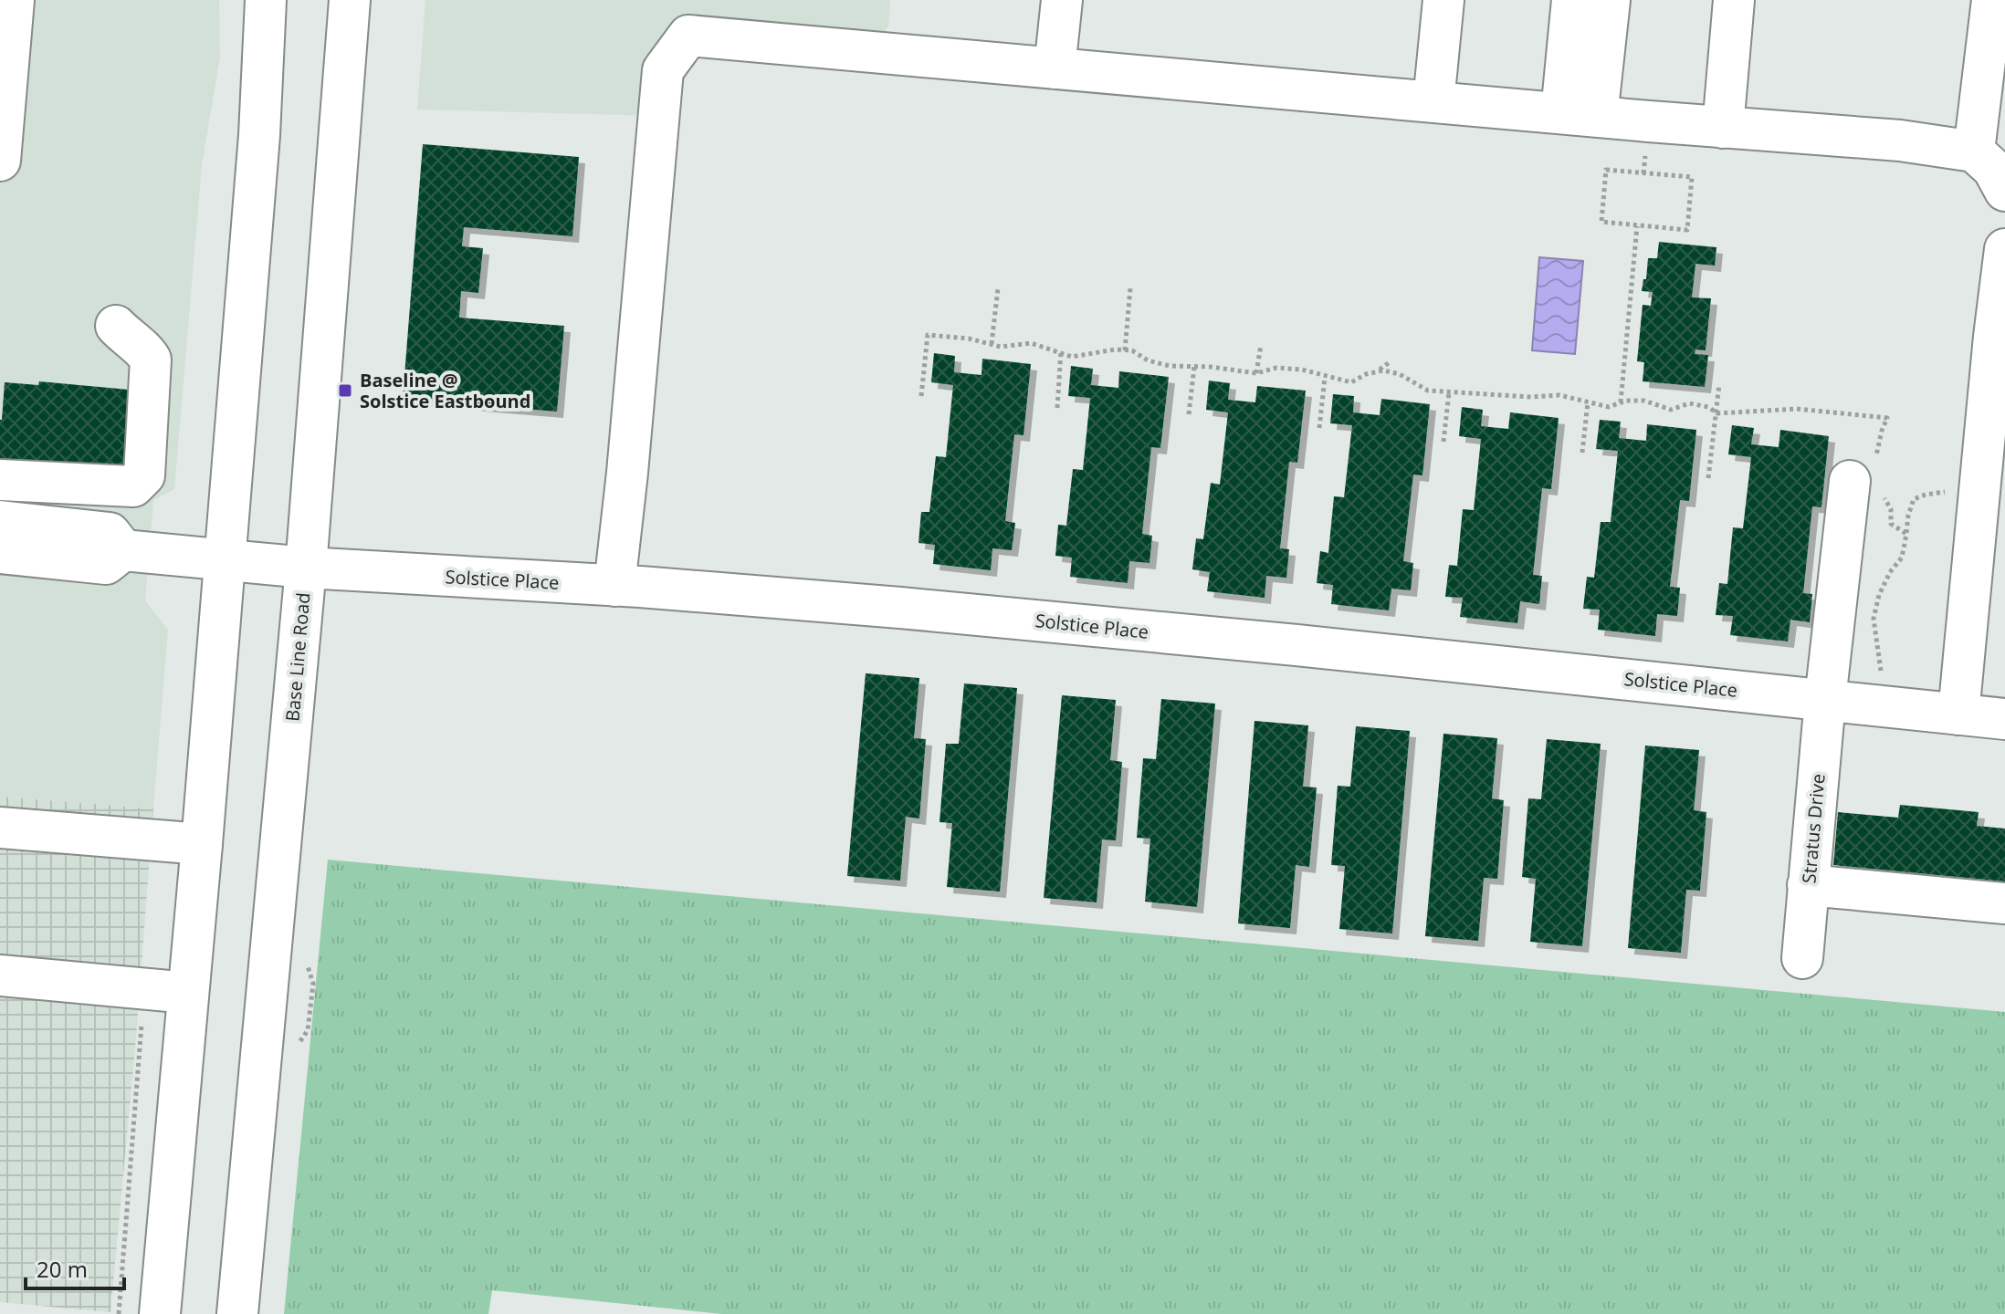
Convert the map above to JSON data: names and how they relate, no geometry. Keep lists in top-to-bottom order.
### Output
{
  "streets": {
    "street": ["Solstice Place", "Base Line Road", "Stratus Drive"]
  },
  "crossings": [
    ["Solstice Place", "Base Line Road"],
    ["Solstice Place", "Stratus Drive"]
  ],
  "places": {
    "transit": ["Baseline @ Solstice Eastbound"]
  },
  "scale_bar": "20 m"
}
